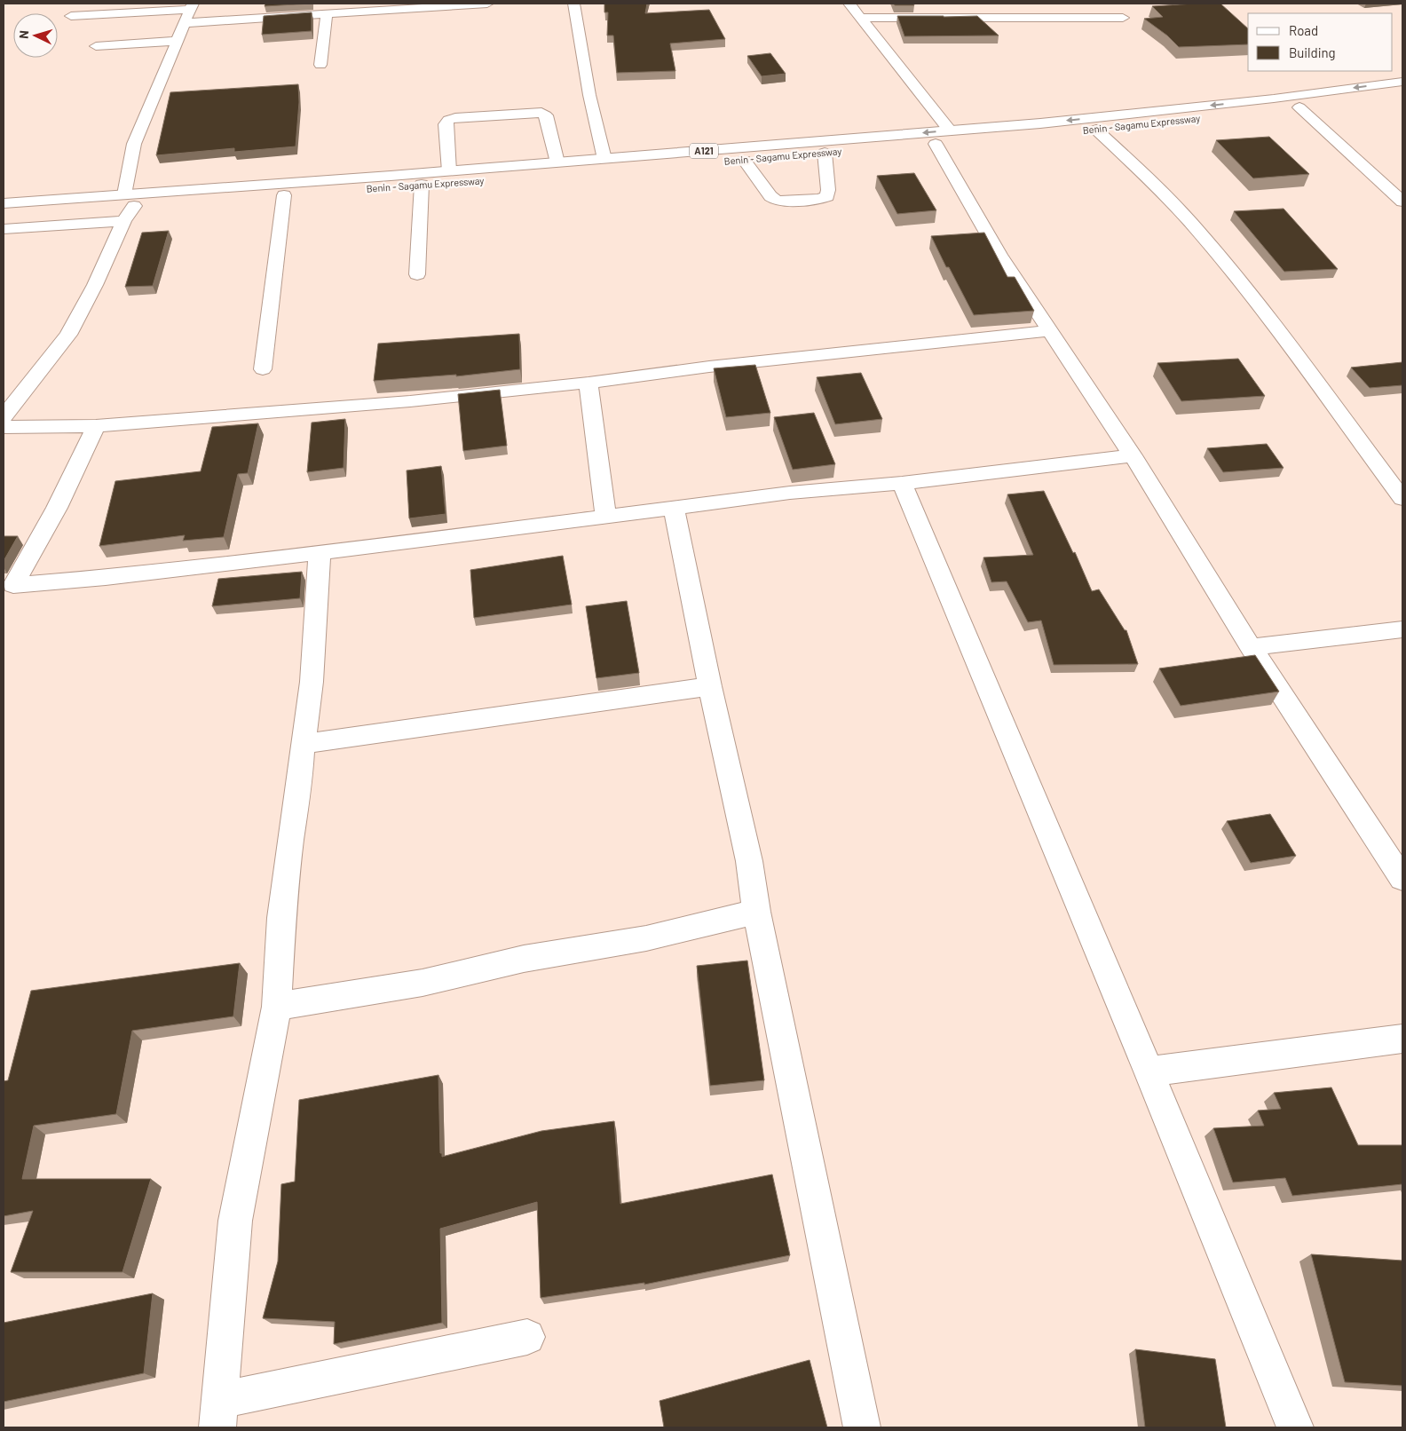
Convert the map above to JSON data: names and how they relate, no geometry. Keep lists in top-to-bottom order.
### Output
{
  "streets": {
    "main road": ["Benin - Sagamu Expressway", "A121"]
  },
  "crossings": [
    ["Benin - Sagamu Expressway", "A121"]
  ],
  "legend": ["Road", "Building"],
  "north": "left"
}
